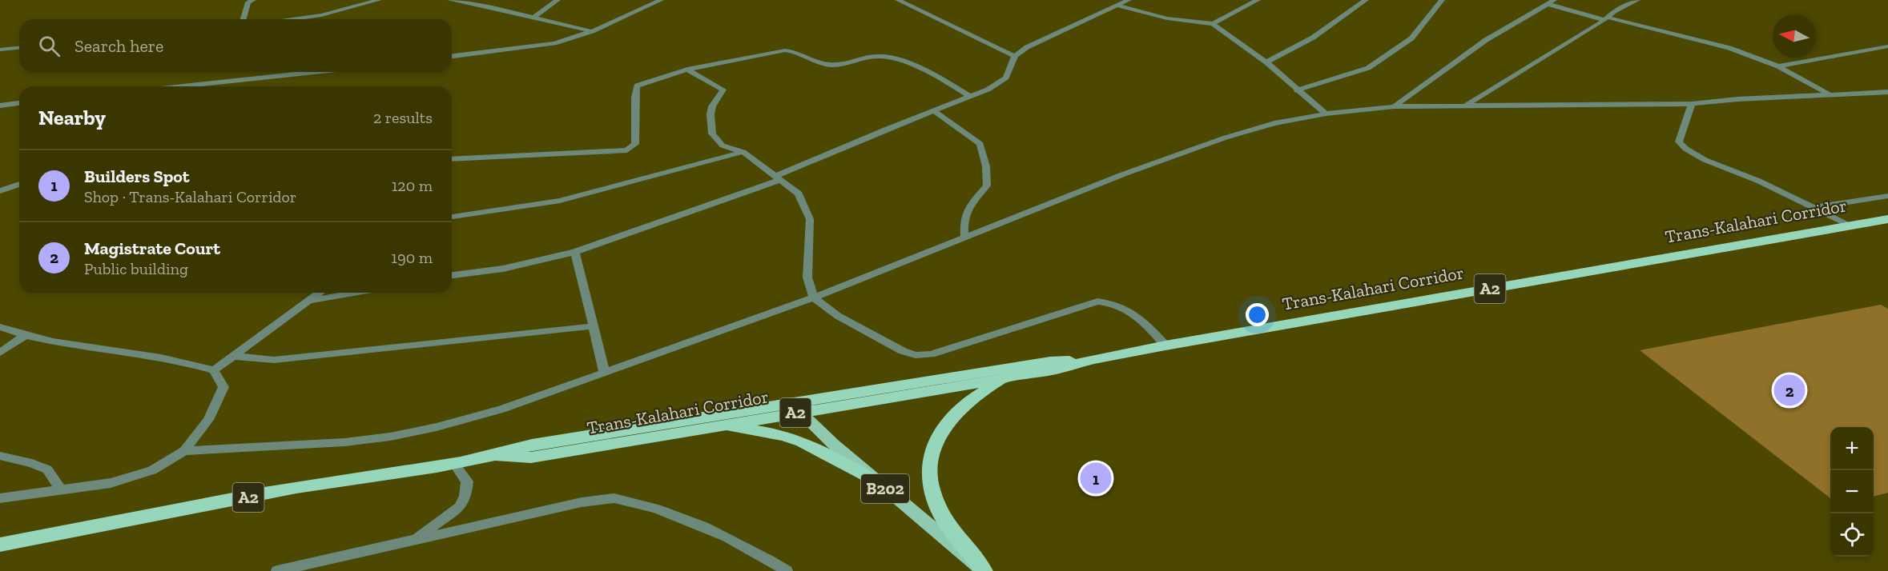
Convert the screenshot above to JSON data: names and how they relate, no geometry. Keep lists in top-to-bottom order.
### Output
{
  "streets": {
    "highway": ["Trans-Kalahari Corridor", "A2"],
    "main road": ["B202"]
  },
  "crossings": [
    ["Trans-Kalahari Corridor", "B202"]
  ],
  "north": "left",
  "page": {
    "search": "Search here",
    "heading": ["Nearby", "2 results"],
    "list": [
      {
        "mark": "1",
        "name": "Builders Spot",
        "note": "Shop · Trans-Kalahari Corridor",
        "value": "120 m"
      },
      {
        "mark": "2",
        "name": "Magistrate Court",
        "note": "Public building",
        "value": "190 m"
      }
    ],
    "pins": ["2", "1"],
    "map_buttons": ["+", "−"]
  }
}
